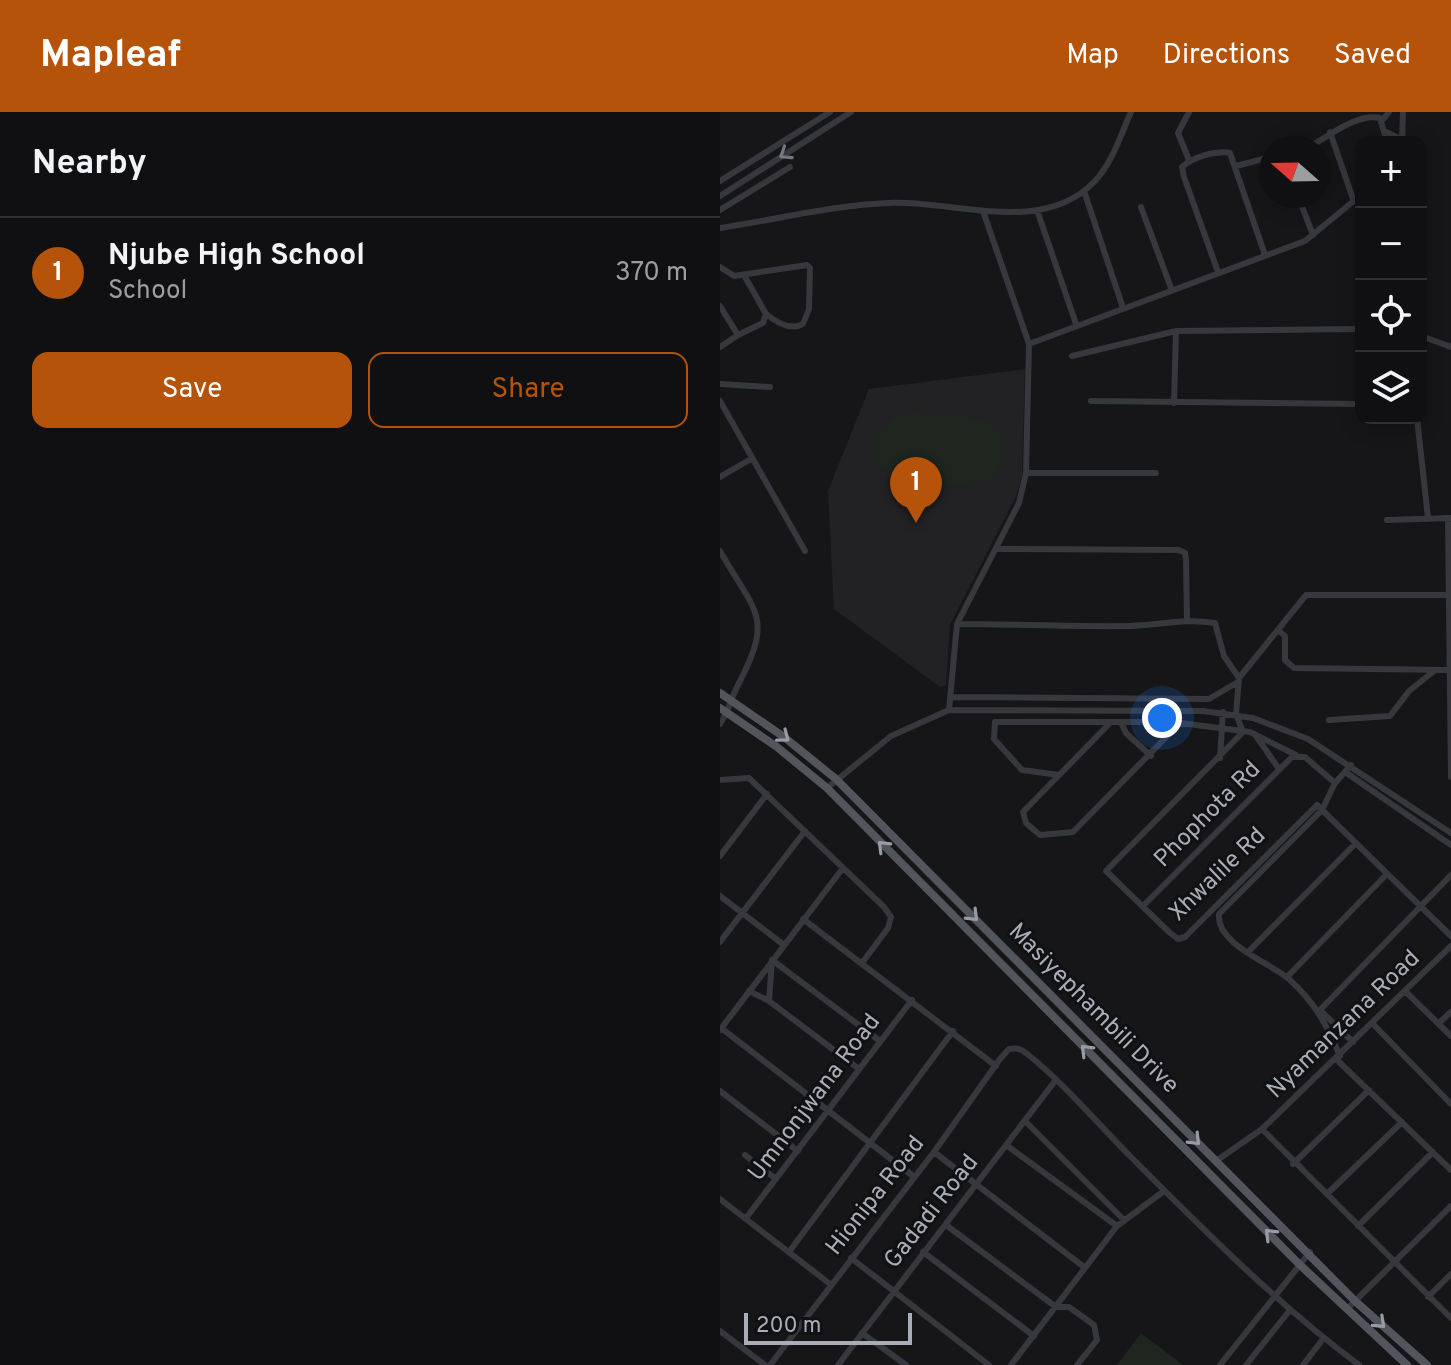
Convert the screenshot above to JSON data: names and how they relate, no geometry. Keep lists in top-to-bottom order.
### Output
{
  "streets": {
    "main road": ["Masiyephambili Drive"],
    "street": [
      "Phophota Rd",
      "Xhwalile Rd",
      "Nyamanzana Road",
      "Umnonjwana Road",
      "Hionipa Road",
      "Gadadi Road"
    ]
  },
  "crossings": [
    ["Phophota Rd", "Xhwalile Rd"],
    ["Masiyephambili Drive", "Nyamanzana Road"],
    ["Hionipa Road", "Gadadi Road"]
  ],
  "scale_bar": "200 m",
  "north": "left",
  "page": {
    "header": "Mapleaf",
    "nav": ["Map", "Directions", "Saved"],
    "heading": "Nearby",
    "map_buttons": ["+", "−"],
    "list": [
      {
        "mark": "1",
        "name": "Njube High School",
        "note": "School",
        "value": "370 m"
      }
    ],
    "buttons": ["Save", "Share"],
    "pins": "1",
    "scale": "200 m"
  }
}
